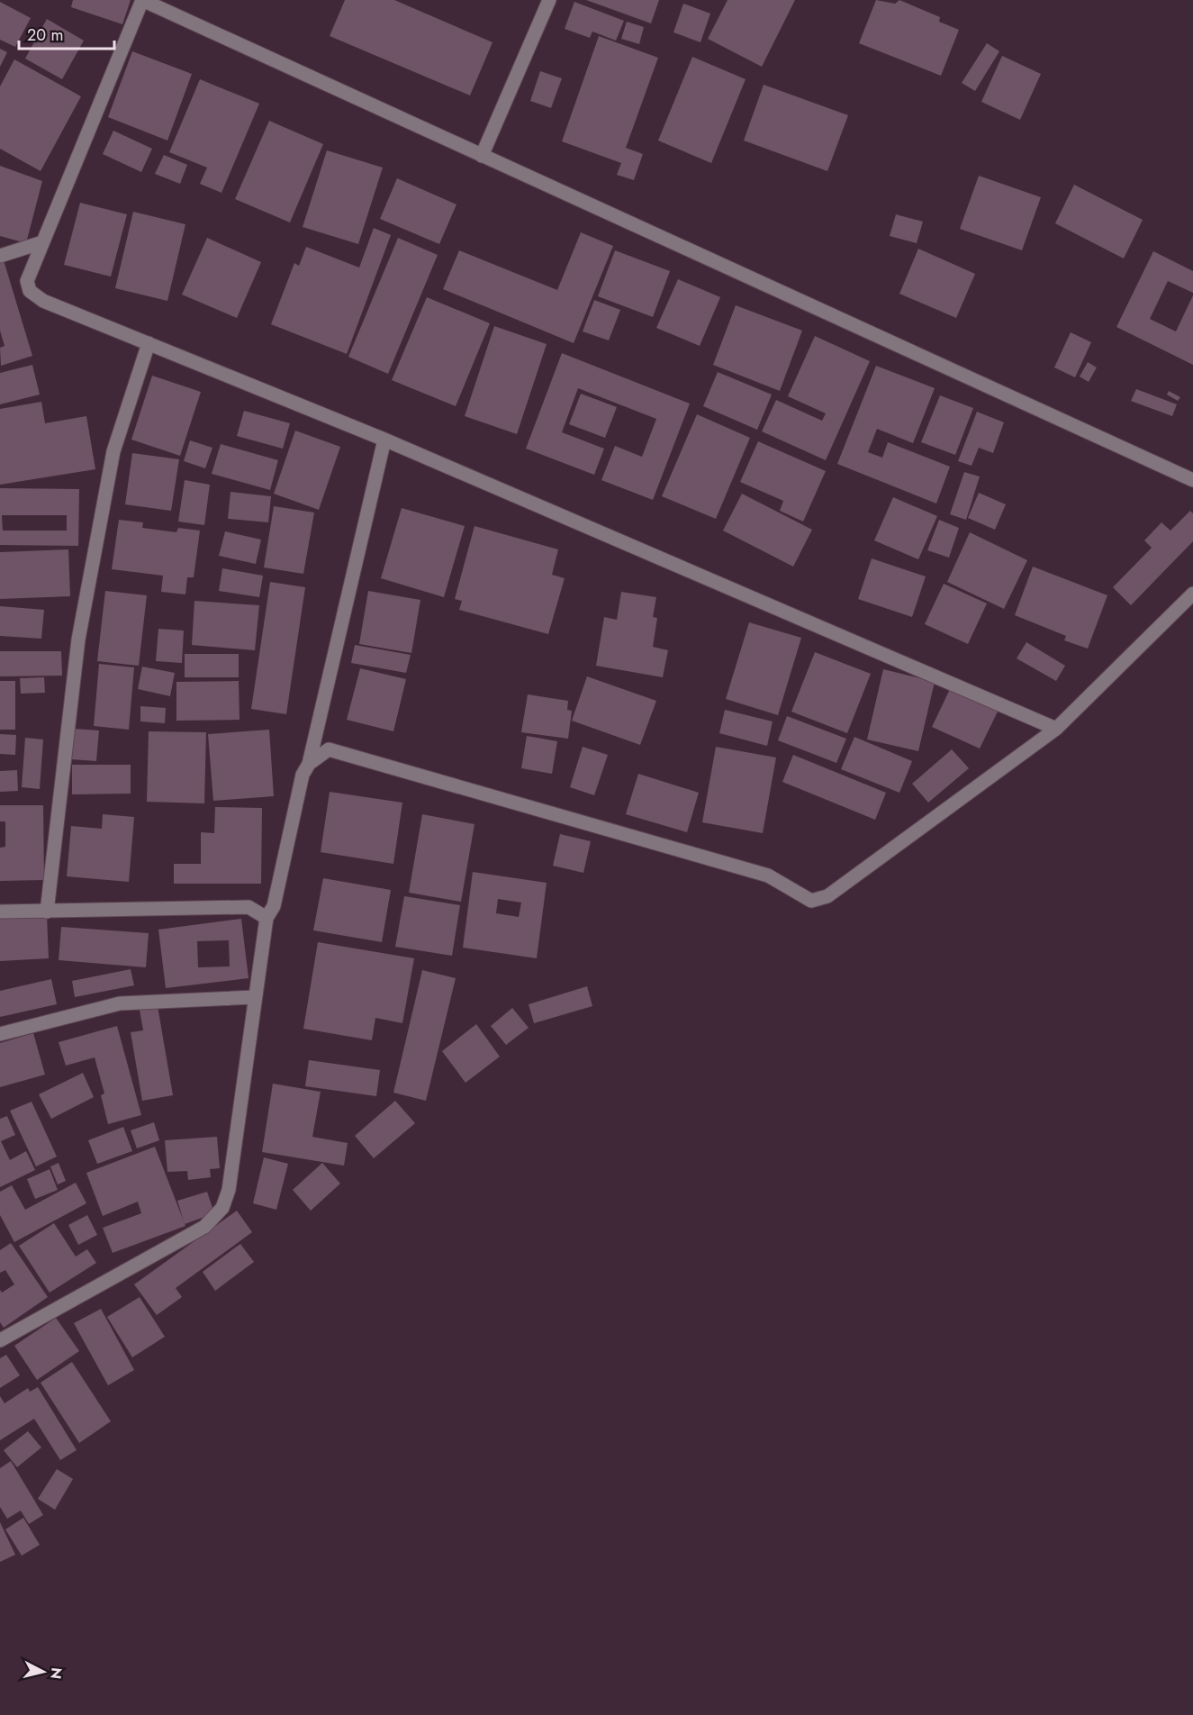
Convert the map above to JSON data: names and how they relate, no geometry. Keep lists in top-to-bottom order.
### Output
{
  "scale_bar": "20 m",
  "north": "right"
}
